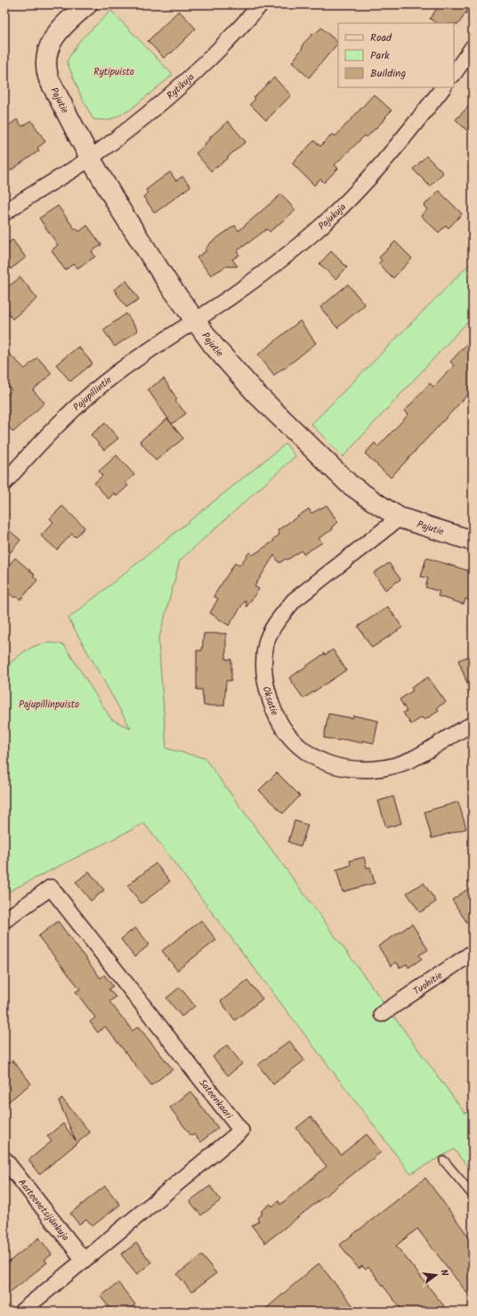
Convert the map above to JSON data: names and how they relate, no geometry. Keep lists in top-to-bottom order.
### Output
{
  "streets": {
    "street": [
      "Rytikuja",
      "Pajutie",
      "Pajukuja",
      "Pajupillintie",
      "Oksatie",
      "Tuohitie",
      "Sateenkaari",
      "Aarteenetsijänkuja"
    ]
  },
  "crossings": [
    ["Rytikuja", "Pajutie"],
    ["Pajutie", "Pajukuja"],
    ["Pajutie", "Pajupillintie"],
    ["Pajutie", "Oksatie"],
    ["Pajukuja", "Pajupillintie"],
    ["Sateenkaari", "Aarteenetsijänkuja"]
  ],
  "parks": ["Rytipuisto", "Pajupillinpuisto"],
  "legend": ["Road", "Park", "Building"],
  "north": "right"
}
